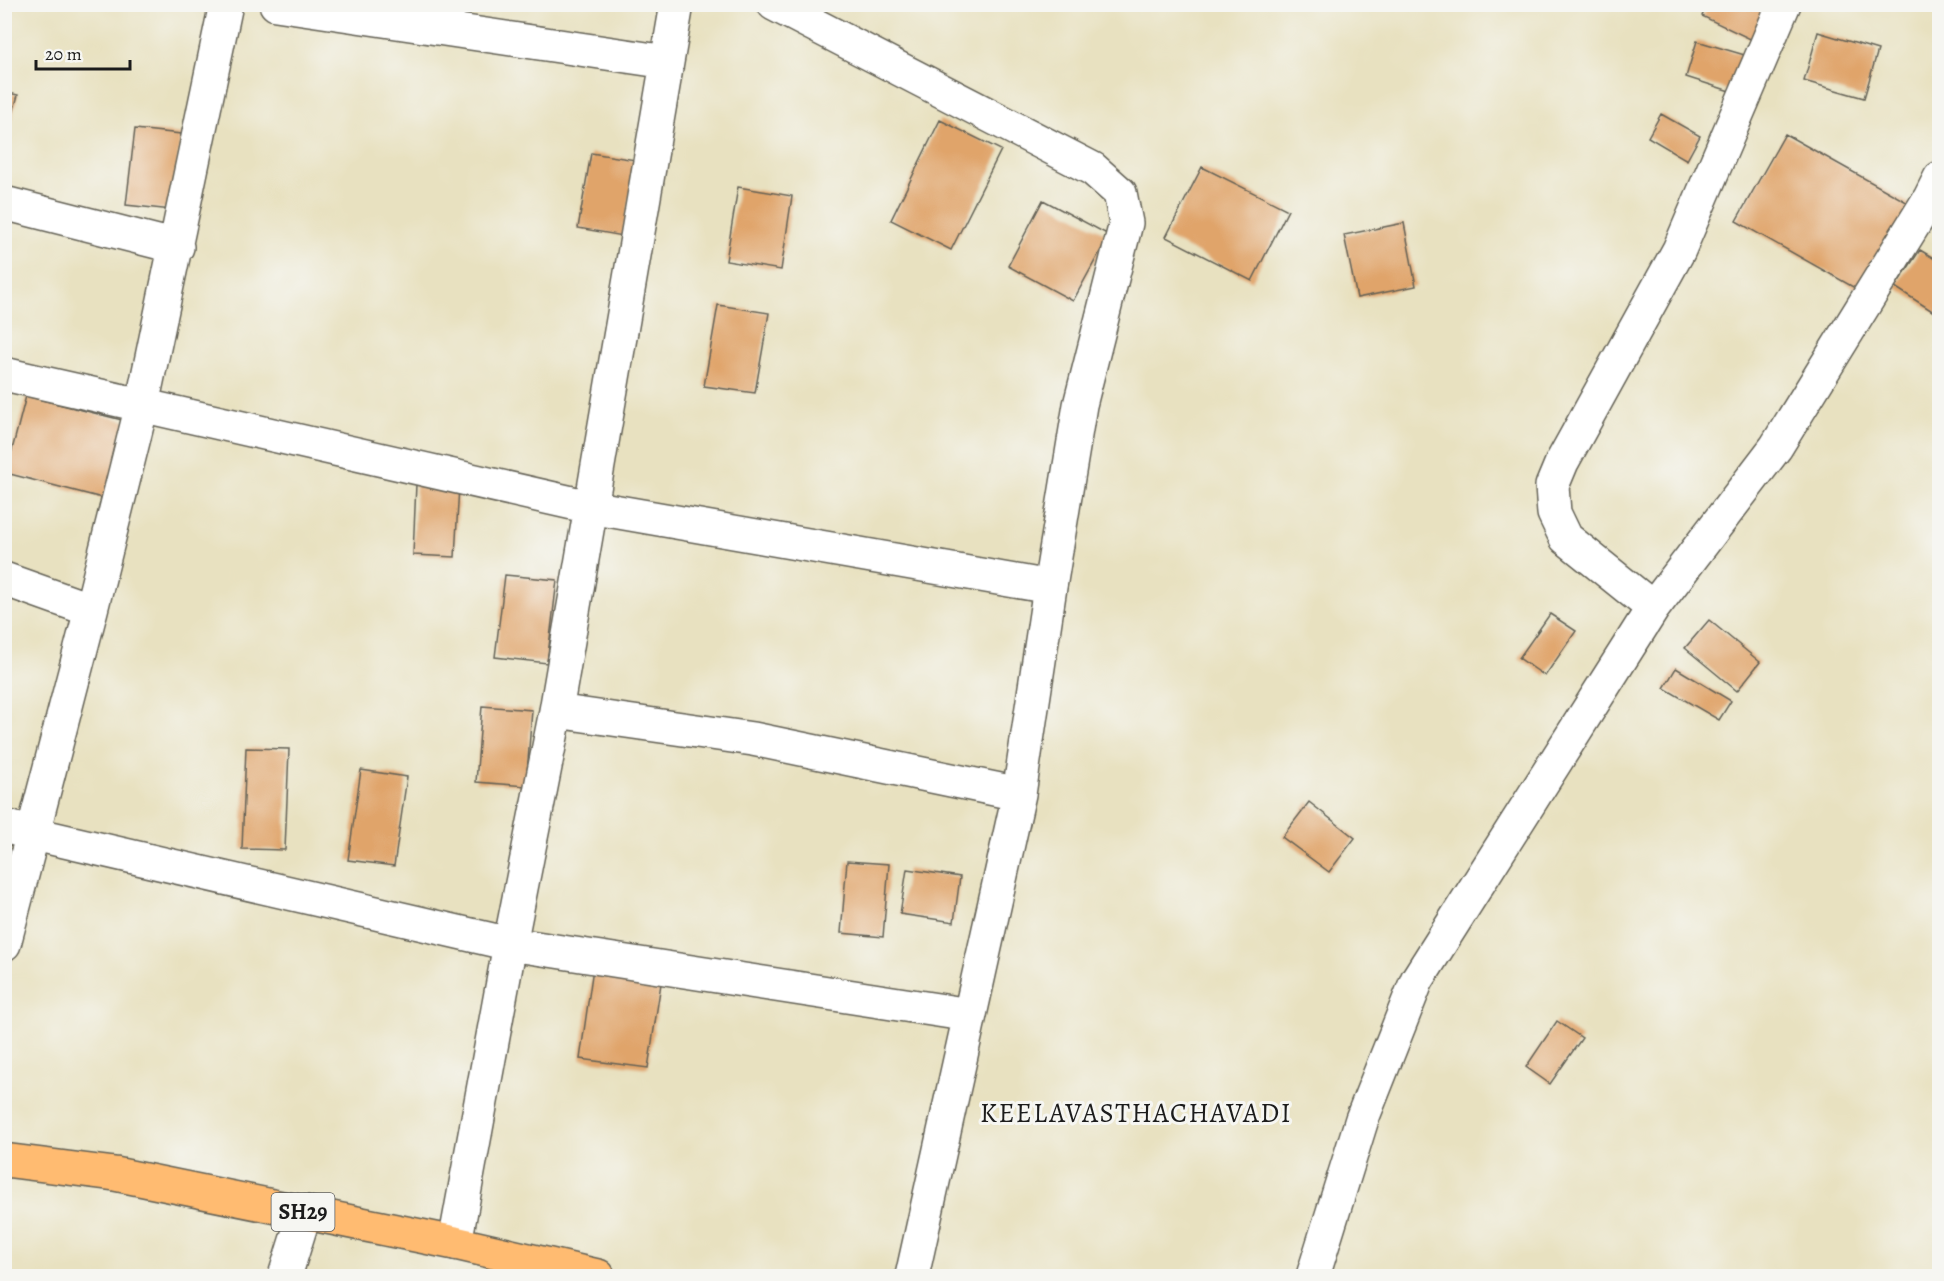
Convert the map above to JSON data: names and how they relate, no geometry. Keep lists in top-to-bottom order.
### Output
{
  "streets": {
    "main road": ["SH29"]
  },
  "districts": ["KEELAVASTHACHAVADI"],
  "scale_bar": "20 m"
}
